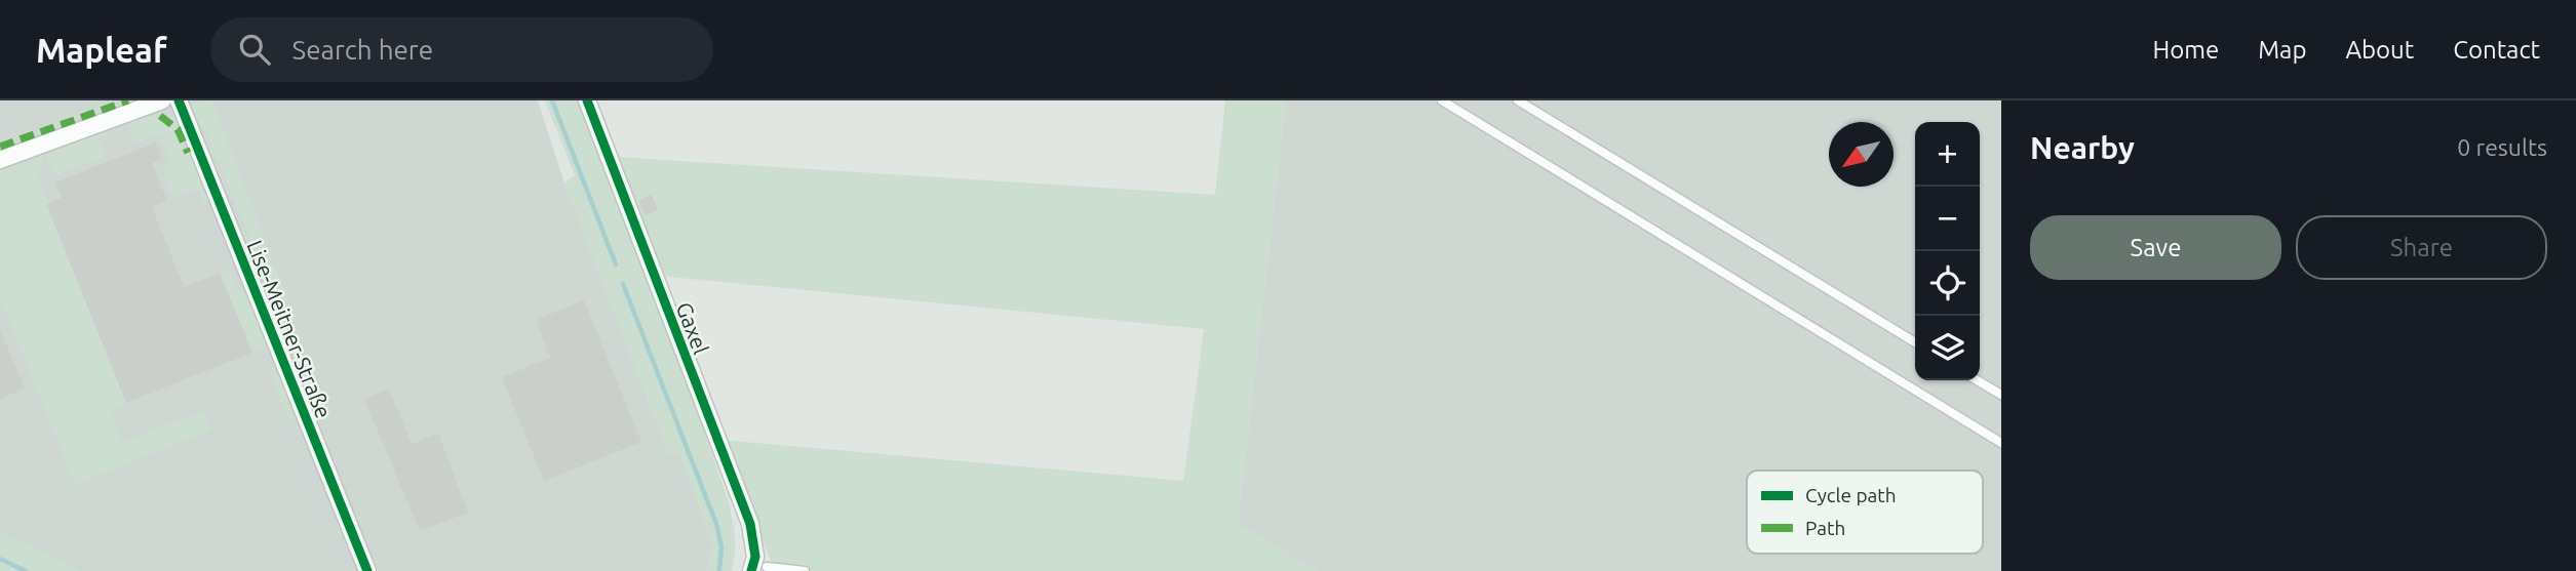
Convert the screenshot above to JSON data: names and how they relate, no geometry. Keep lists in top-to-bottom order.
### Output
{
  "streets": {
    "street": ["Gaxel", "Lise-Meitner-Straße"]
  },
  "legend": ["Cycle path", "Path"],
  "north": "bottom left",
  "page": {
    "header": "Mapleaf",
    "search": "Search here",
    "nav": [
      "Home",
      "Map",
      "About",
      "Contact"
    ],
    "heading": ["Nearby", "0 results"],
    "map_buttons": ["+", "−"],
    "buttons": ["Save", "Share"]
  }
}
